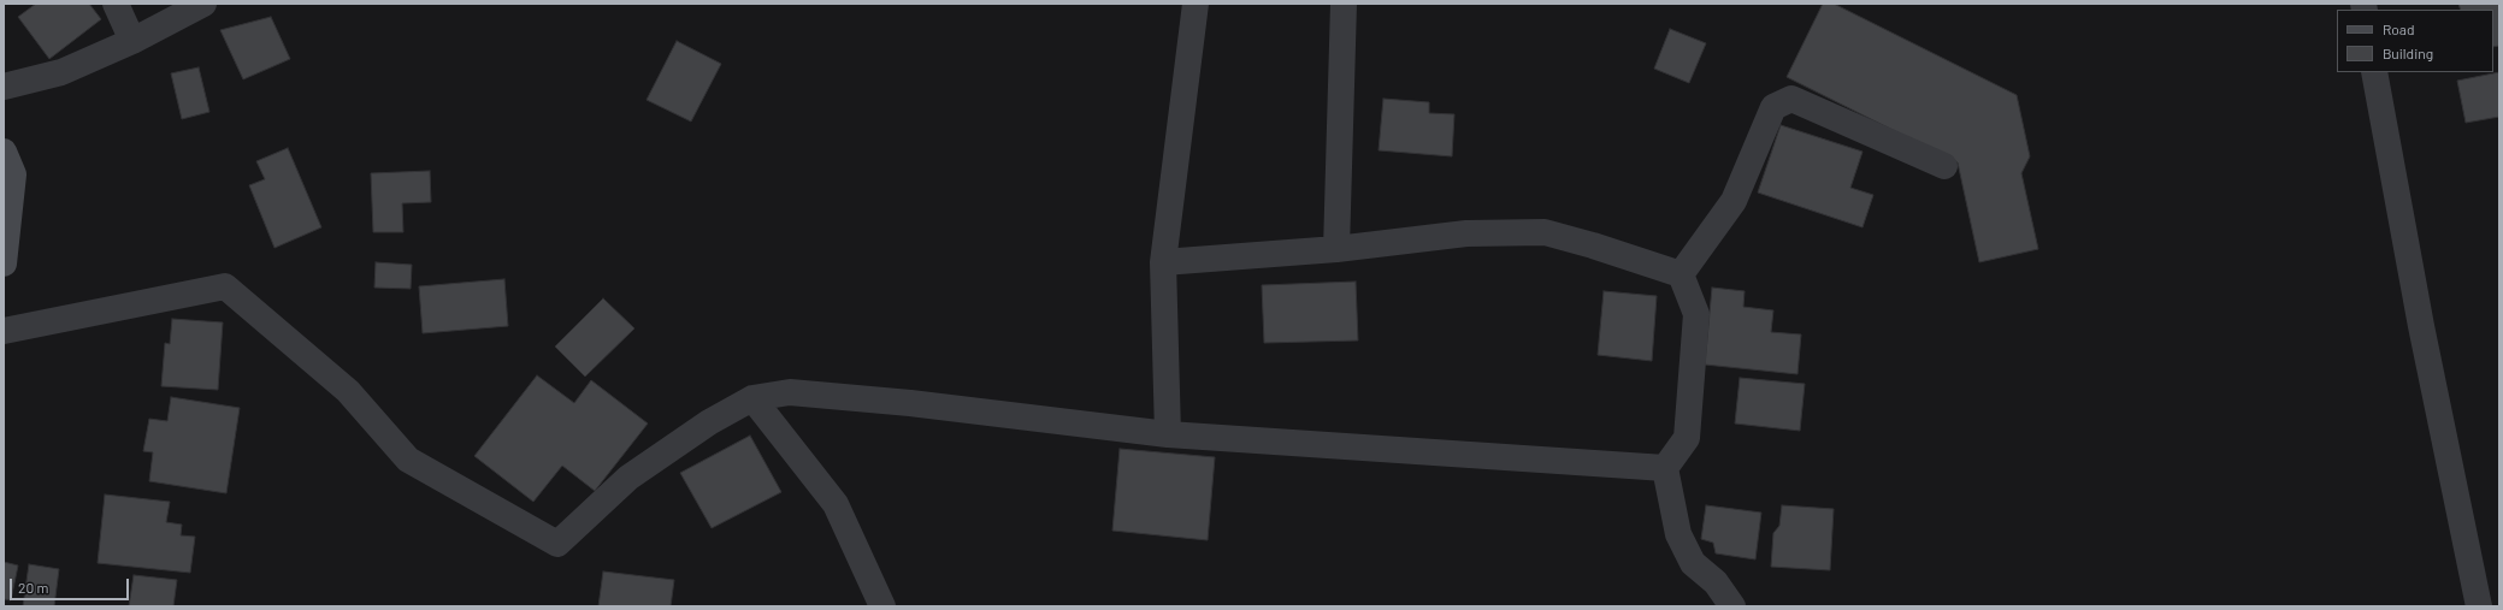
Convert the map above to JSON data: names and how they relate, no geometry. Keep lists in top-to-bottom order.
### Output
{
  "legend": ["Road", "Building"],
  "scale_bar": "20 m"
}
